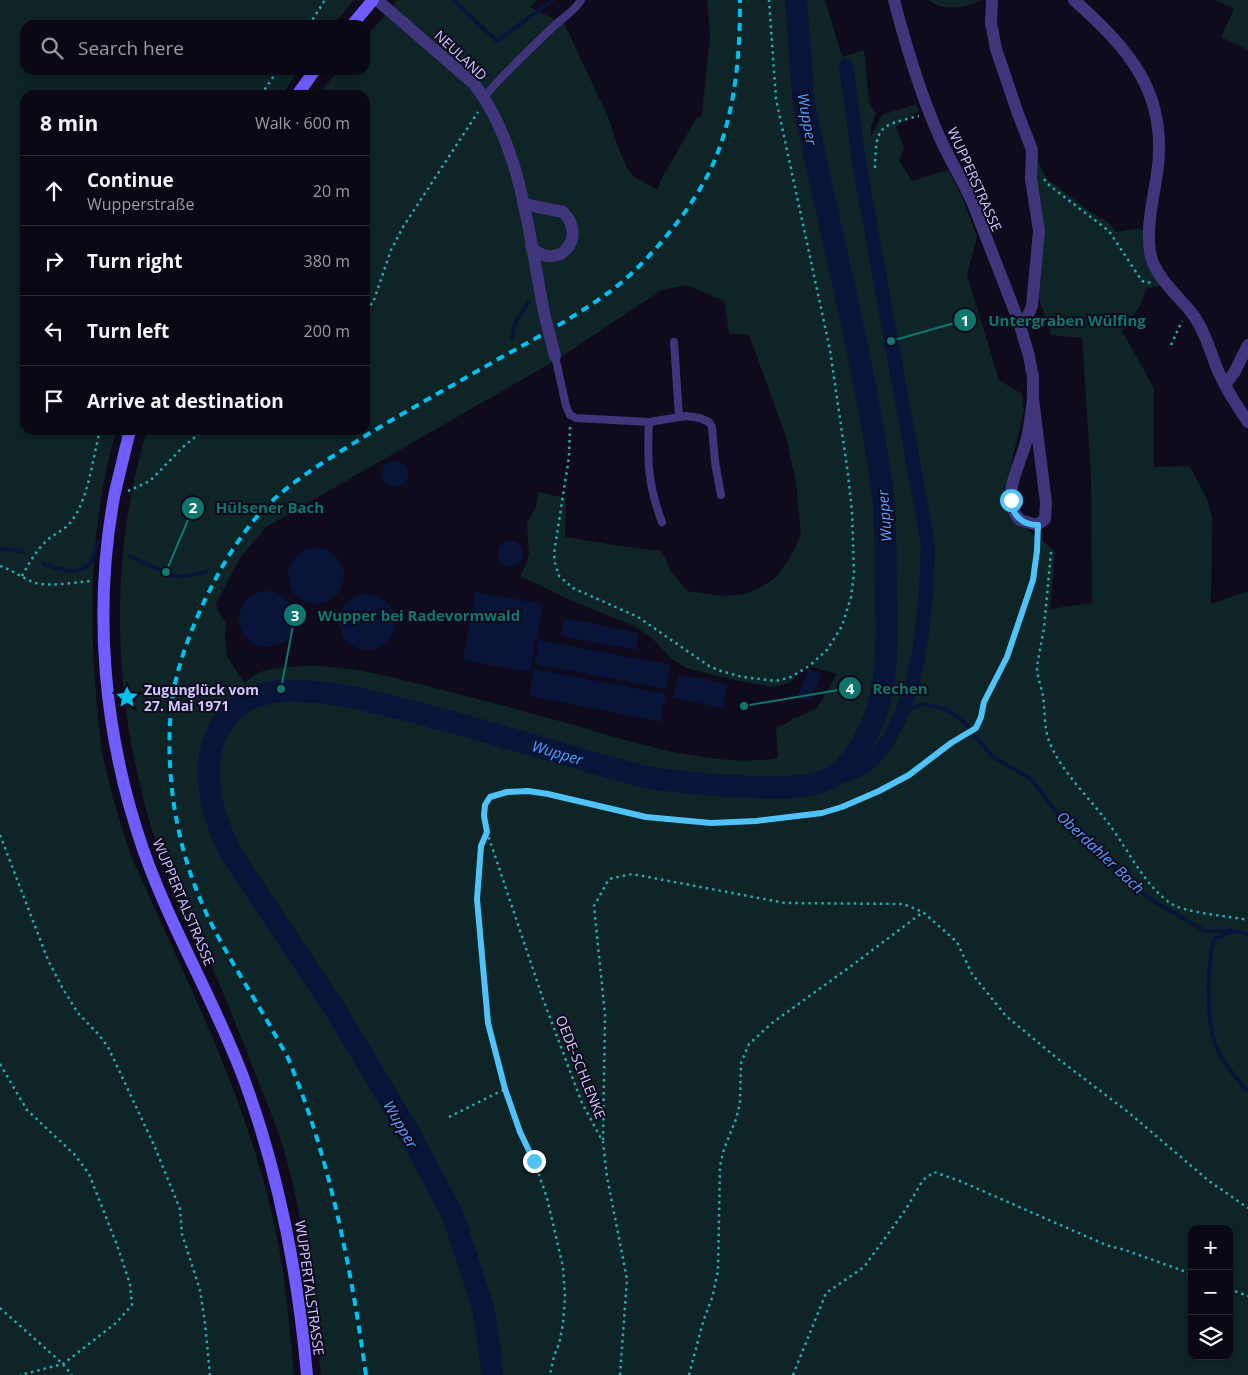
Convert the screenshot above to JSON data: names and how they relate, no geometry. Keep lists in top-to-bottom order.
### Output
{
  "streets": {
    "main road": ["WUPPERTALSTRASSE"],
    "street": ["NEULAND", "WUPPERSTRASSE"],
    "path": ["OEDE-SCHLENKE"]
  },
  "water": ["Wupper", "Oberdahler Bach"],
  "places": {
    "other": [
      "Untergraben Wülfing",
      "Hülsener Bach",
      "Wupper bei Radevormwald",
      "Rechen"
    ],
    "place": ["Zugunglück vom 27. Mai 1971"]
  },
  "page": {
    "search": "Search here",
    "heading": ["8 min", "Walk · 600 m"],
    "list": [
      ["Continue", "Wupperstraße", "20 m"],
      ["Turn right", "380 m"],
      ["Turn left", "200 m"],
      "Arrive at destination"
    ],
    "map_buttons": ["+", "−"]
  }
}
